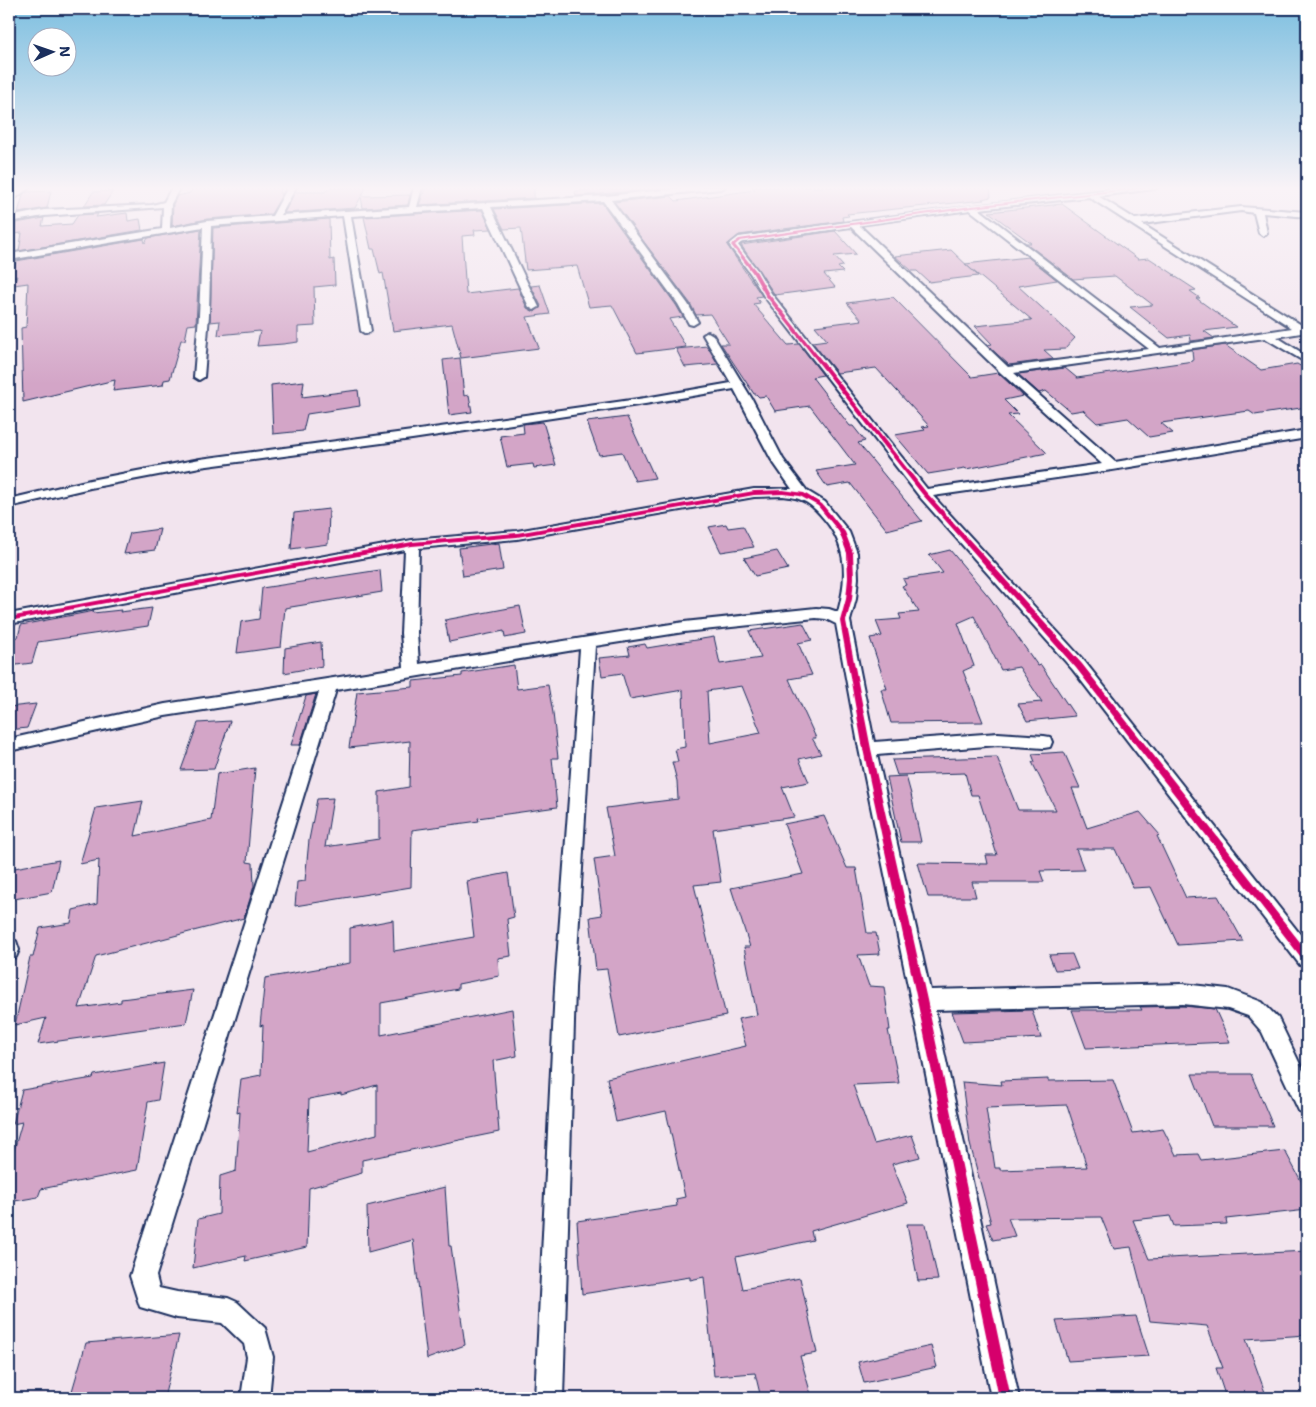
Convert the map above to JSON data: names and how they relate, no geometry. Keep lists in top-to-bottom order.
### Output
{
  "north": "right"
}
